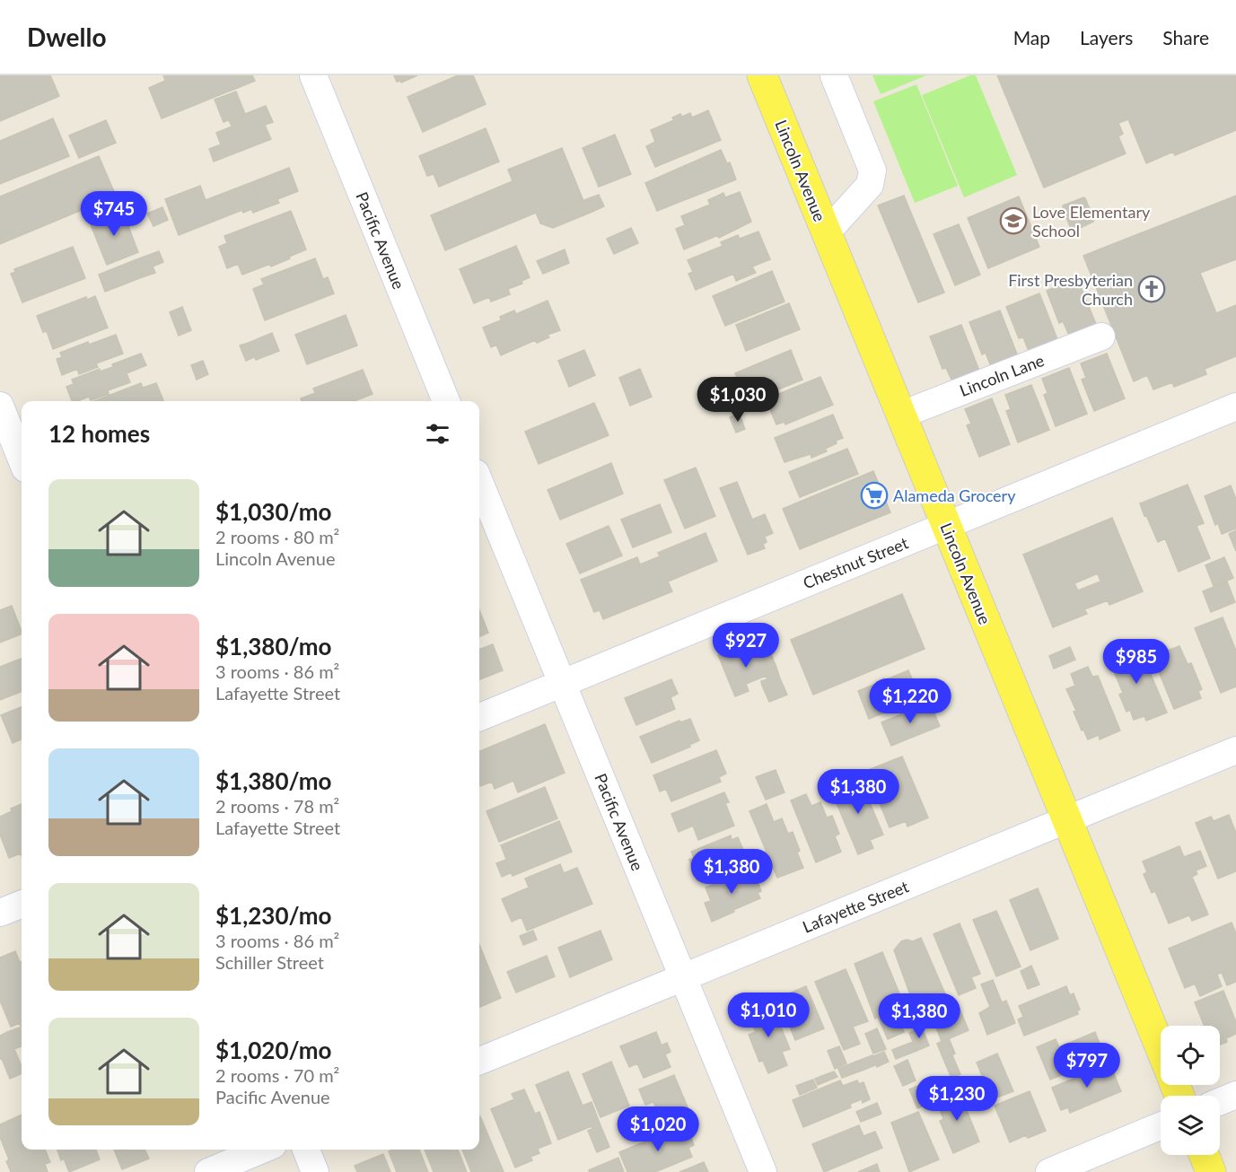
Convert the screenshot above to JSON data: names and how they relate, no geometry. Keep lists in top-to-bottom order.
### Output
{
  "streets": {
    "main road": ["Lincoln Avenue"],
    "street": [
      "Pacific Avenue",
      "Lincoln Lane",
      "Chestnut Street",
      "Lafayette Street"
    ]
  },
  "crossings": [
    ["Lincoln Avenue", "Lincoln Lane"],
    ["Lincoln Avenue", "Chestnut Street"],
    ["Lincoln Avenue", "Lafayette Street"],
    ["Pacific Avenue", "Chestnut Street"],
    ["Pacific Avenue", "Lafayette Street"]
  ],
  "places": {
    "school or university": ["Love Elementary School"],
    "church": ["First Presbyterian Church"],
    "supermarket": ["Alameda Grocery"]
  },
  "page": {
    "header": "Dwello",
    "nav": ["Map", "Layers", "Share"],
    "price": [
      "$745",
      "$1,030",
      "$927",
      "$985",
      "$1,220",
      "$1,380",
      "$1,380",
      "$1,010",
      "$1,380",
      "$797",
      "$1,230",
      "$1,020"
    ],
    "heading": "12 homes",
    "list": [
      {
        "name": "$1,030/mo",
        "note": "2 rooms · 80 m² · Lincoln Avenue"
      },
      {
        "name": "$1,380/mo",
        "note": "3 rooms · 86 m² · Lafayette Street"
      },
      {
        "name": "$1,380/mo",
        "note": "2 rooms · 78 m² · Lafayette Street"
      },
      {
        "name": "$1,230/mo",
        "note": "3 rooms · 86 m² · Schiller Street"
      },
      {
        "name": "$1,020/mo",
        "note": "2 rooms · 70 m² · Pacific Avenue"
      }
    ]
  }
}
